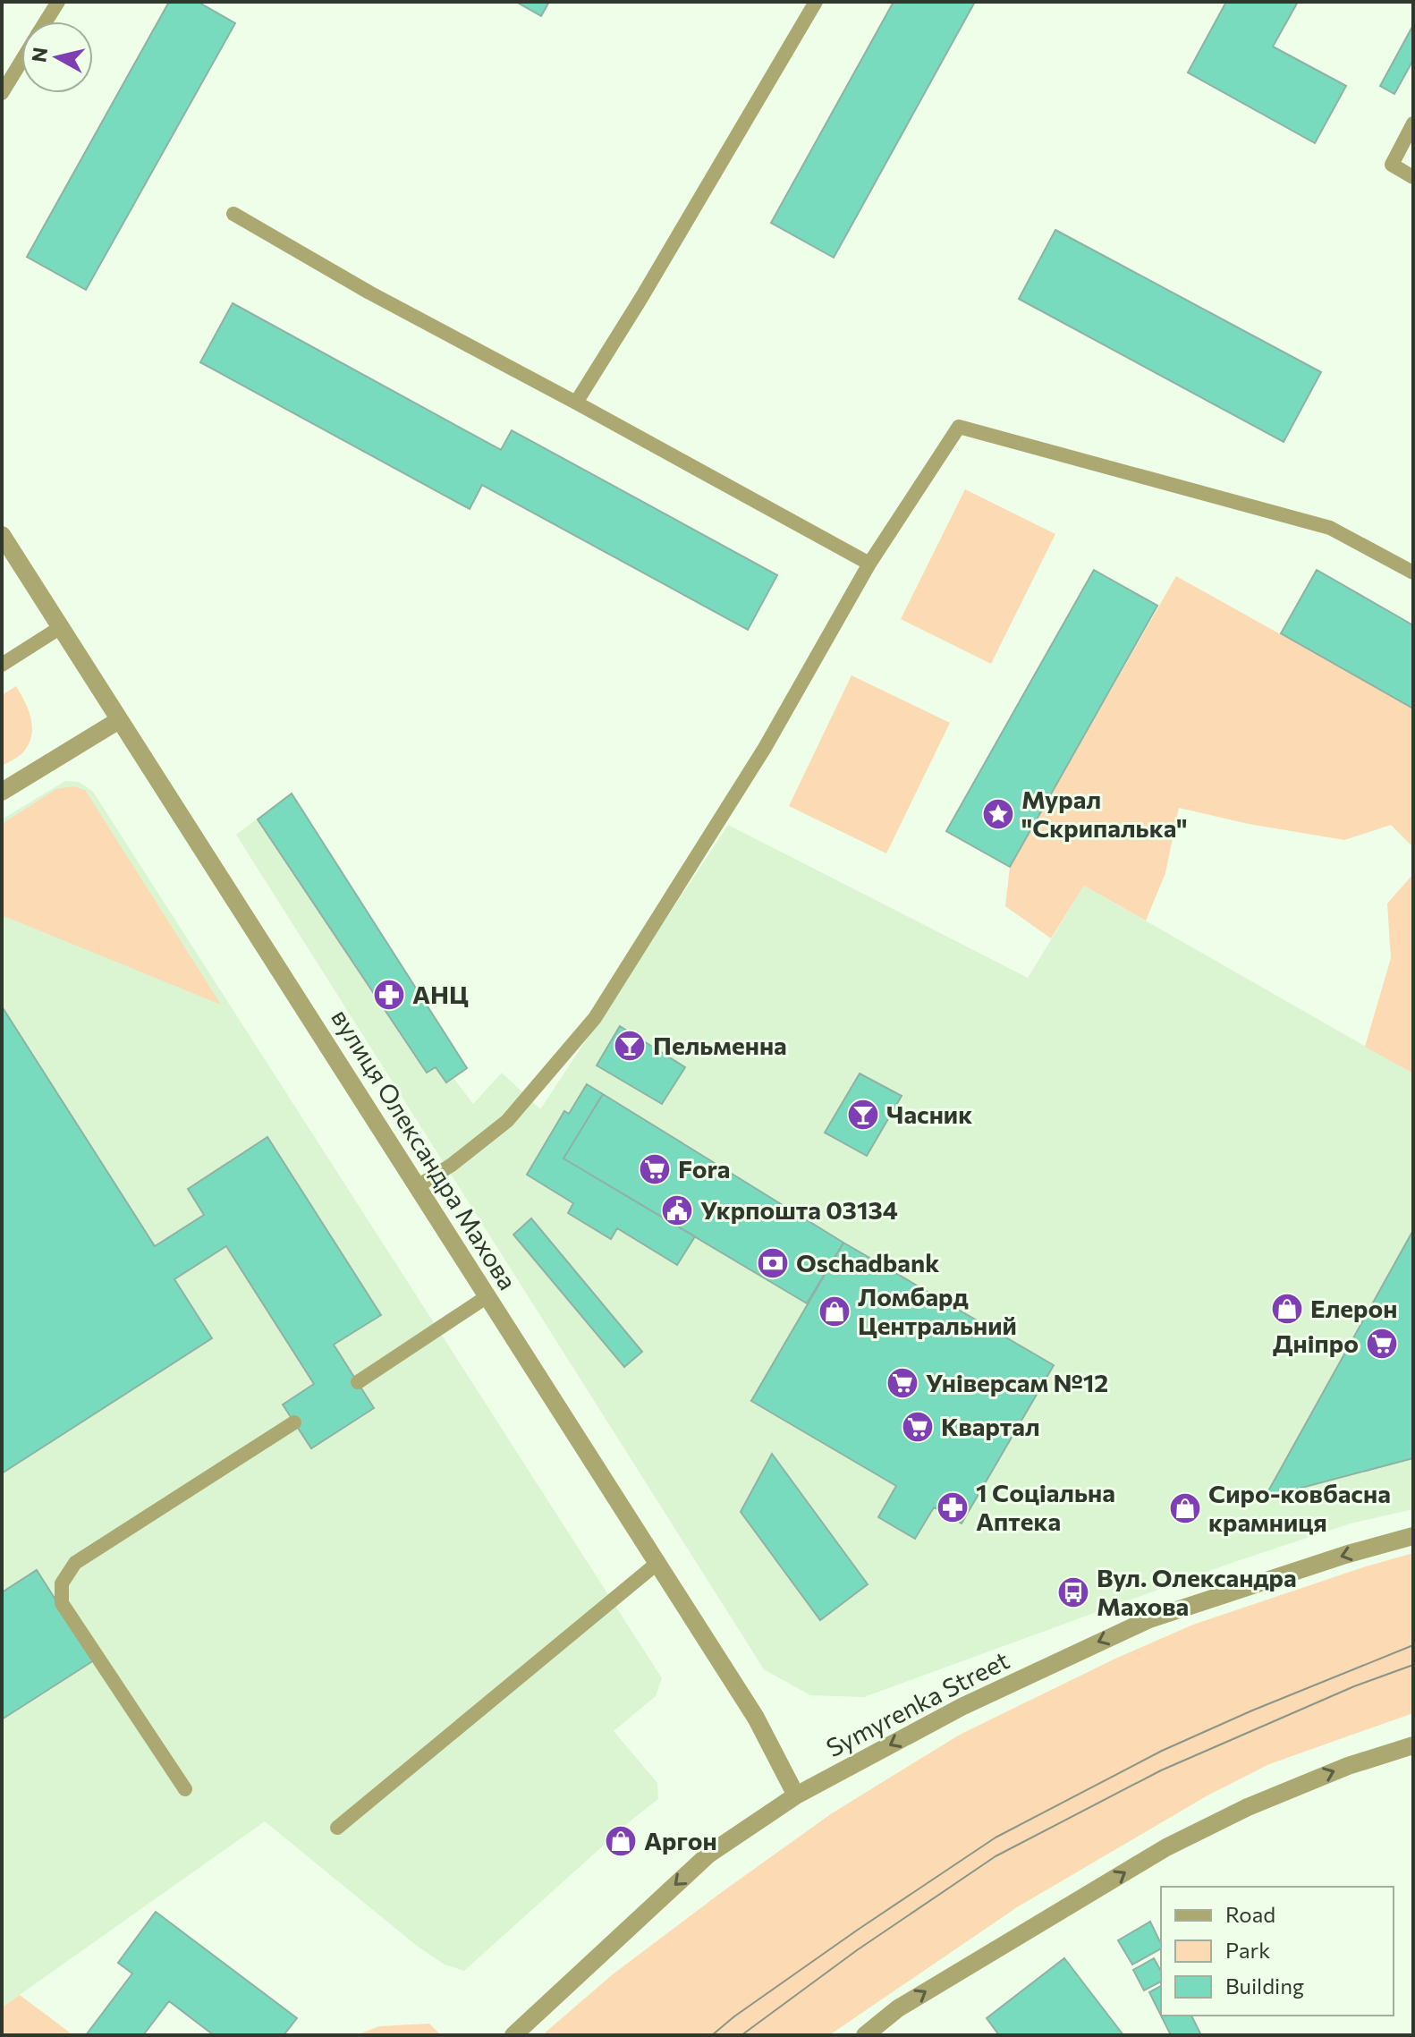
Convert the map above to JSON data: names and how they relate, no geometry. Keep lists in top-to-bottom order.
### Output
{
  "streets": {
    "street": ["вулиця Олександра Махова", "Symyrenka Street"]
  },
  "crossings": [
    ["вулиця Олександра Махова", "Symyrenka Street"]
  ],
  "one_way": ["Symyrenka Street"],
  "places": {
    "place": ["Мурал \"Скрипалька\""],
    "pharmacy": ["АНЦ", "1 Соціальна Аптека"],
    "bar": ["Пельменна", "Часник"],
    "supermarket": [
      "Fora",
      "Дніпро",
      "Універсам №12",
      "Квартал"
    ],
    "public building": ["Укрпошта 03134"],
    "bank": ["Oschadbank"],
    "shop": [
      "Елерон",
      "Ломбард Центральний",
      "Сиро-ковбасна крамниця",
      "Аргон"
    ],
    "bus stop": ["Вул. Олександра Махова"]
  },
  "legend": ["Road", "Park", "Building"],
  "north": "left"
}
